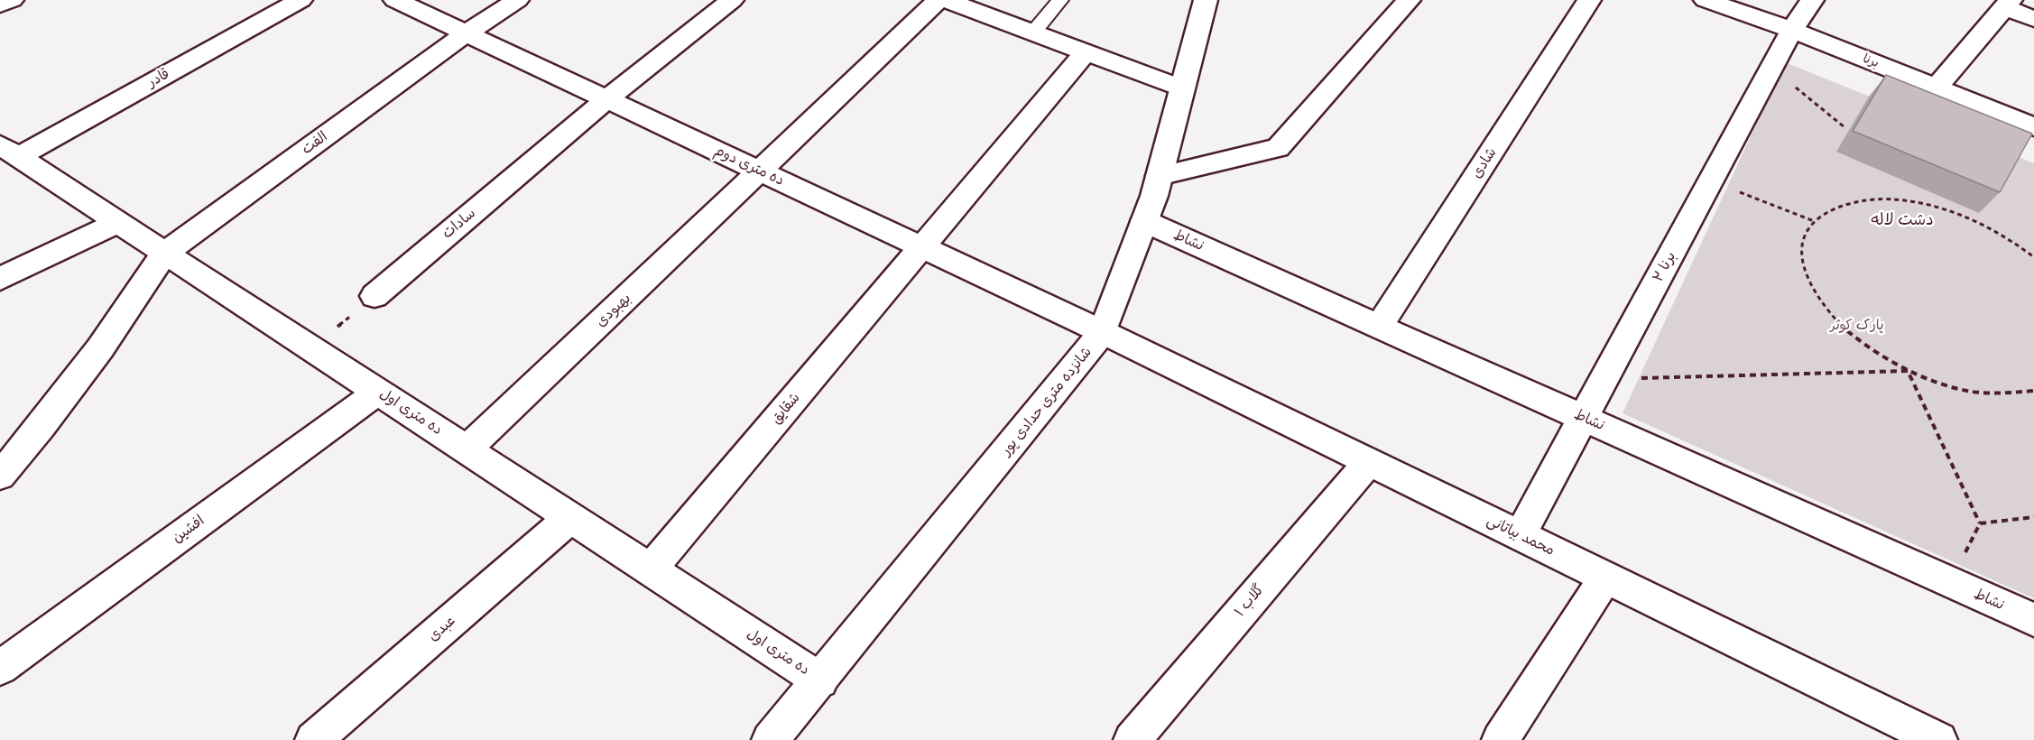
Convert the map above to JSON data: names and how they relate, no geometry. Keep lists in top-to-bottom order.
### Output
{
  "streets": {
    "street": [
      "برنا",
      "قادر",
      "الفت",
      "شادی",
      "ده متری دوم",
      "سادات",
      "نشاط",
      "برنا ۲",
      "بهبودی",
      "شانزده متری حدادی پور",
      "شقایق",
      "ده متری اول",
      "افشین",
      "محمد بیاتانی",
      "گلاب ۱",
      "عبدی"
    ]
  },
  "crossings": [
    ["برنا", "برنا ۲"],
    ["قادر", "ده متری اول"],
    ["الفت", "ده متری دوم"],
    ["الفت", "ده متری اول"],
    ["شادی", "نشاط"],
    ["ده متری دوم", "سادات"],
    ["ده متری دوم", "بهبودی"],
    ["ده متری دوم", "شانزده متری حدادی پور"],
    ["ده متری دوم", "شقایق"],
    ["ده متری دوم", "محمد بیاتانی"],
    ["نشاط", "برنا ۲"],
    ["نشاط", "شانزده متری حدادی پور"],
    ["برنا ۲", "محمد بیاتانی"],
    ["بهبودی", "ده متری اول"],
    ["شانزده متری حدادی پور", "ده متری اول"],
    ["شانزده متری حدادی پور", "محمد بیاتانی"],
    ["شقایق", "ده متری اول"],
    ["ده متری اول", "افشین"],
    ["ده متری اول", "عبدی"],
    ["محمد بیاتانی", "گلاب ۱"]
  ],
  "districts": ["دشت لاله"],
  "parks": ["پارک کوثر"]
}
